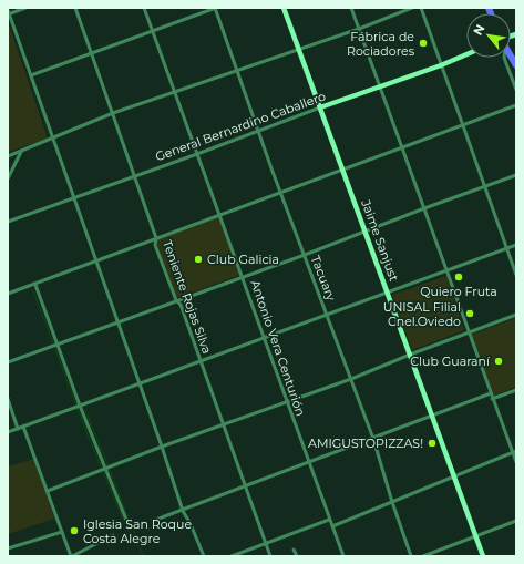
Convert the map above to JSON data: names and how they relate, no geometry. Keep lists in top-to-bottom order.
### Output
{
  "streets": {
    "main road": ["General Bernardino Caballero", "Jaime Sanjust"],
    "street": ["Tacuary", "Teniente Rojas Silva", "Antonio Vera Centurión"]
  },
  "crossings": [
    ["General Bernardino Caballero", "Jaime Sanjust"],
    ["General Bernardino Caballero", "Tacuary"],
    ["General Bernardino Caballero", "Teniente Rojas Silva"],
    ["General Bernardino Caballero", "Antonio Vera Centurión"]
  ],
  "places": [
    "Fábrica de Rociadores",
    "Club Galicia",
    "Quiero Fruta",
    "UNISAL Filial Cnel.Oviedo",
    "Club Guaraní",
    "AMIGUSTOPIZZAS!",
    "Iglesia San Roque Costa Alegre"
  ],
  "north": "top left"
}
